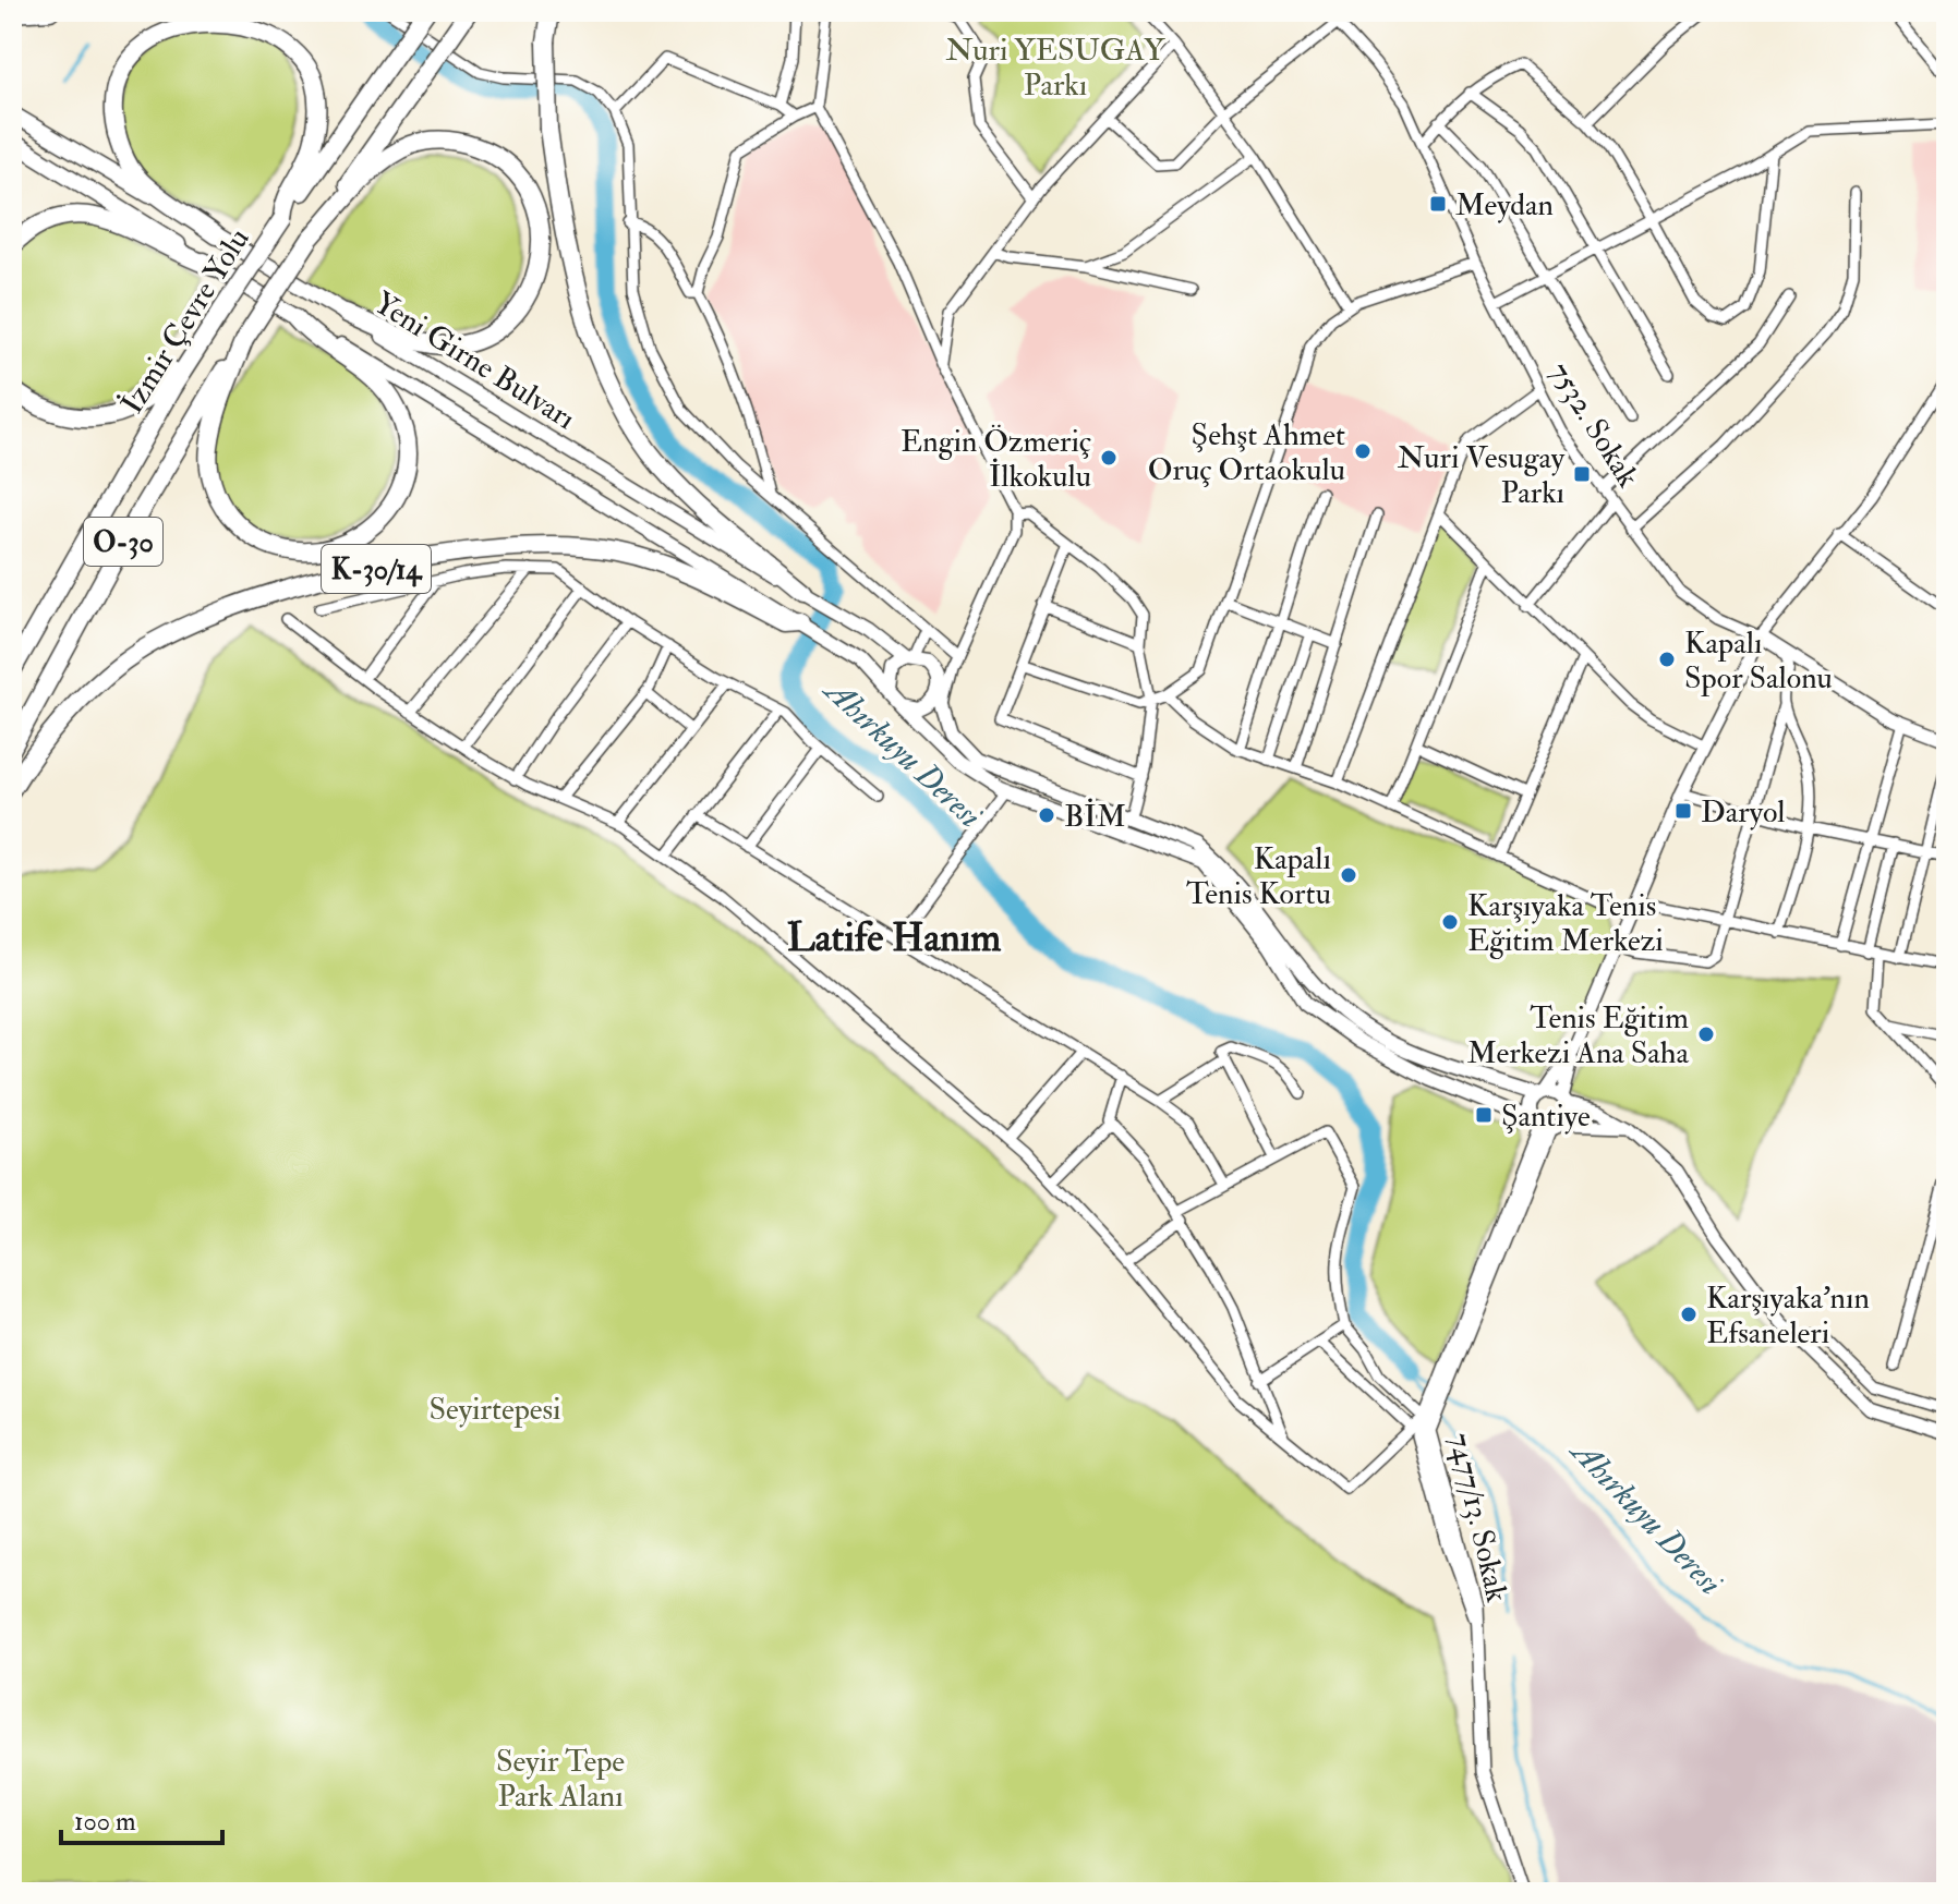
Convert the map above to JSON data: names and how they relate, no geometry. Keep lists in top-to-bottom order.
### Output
{
  "streets": {
    "highway": ["İzmir Çevre Yolu", "O-30", "K-30/14"],
    "main road": ["Yeni Girne Bulvarı"],
    "street": ["7532. Sokak", "7477/13. Sokak"]
  },
  "crossings": [
    ["İzmir Çevre Yolu", "K-30/14"],
    ["Yeni Girne Bulvarı", "K-30/14"]
  ],
  "districts": ["Latife Hanım"],
  "water": ["Ahırkuyu Deresi"],
  "parks": ["Nuri YESUGAY Parkı", "Seyirtepesi", "Seyir Tepe Park Alanı"],
  "places": {
    "transit": [
      "Meydan",
      "Nuri Vesugay Parkı",
      "Daryol",
      "Şantiye"
    ],
    "other": [
      "Şehşt Ahmet Oruç Ortaokulu",
      "Engin Özmeriç İlkokulu",
      "Kapalı Spor Salonu",
      "BİM",
      "Kapalı Tenis Kortu",
      "Karşıyaka Tenis Eğitim Merkezi",
      "Tenis Eğitim Merkezi Ana Saha",
      "Karşıyaka'nın Efsaneleri"
    ]
  },
  "scale_bar": "100 m"
}
